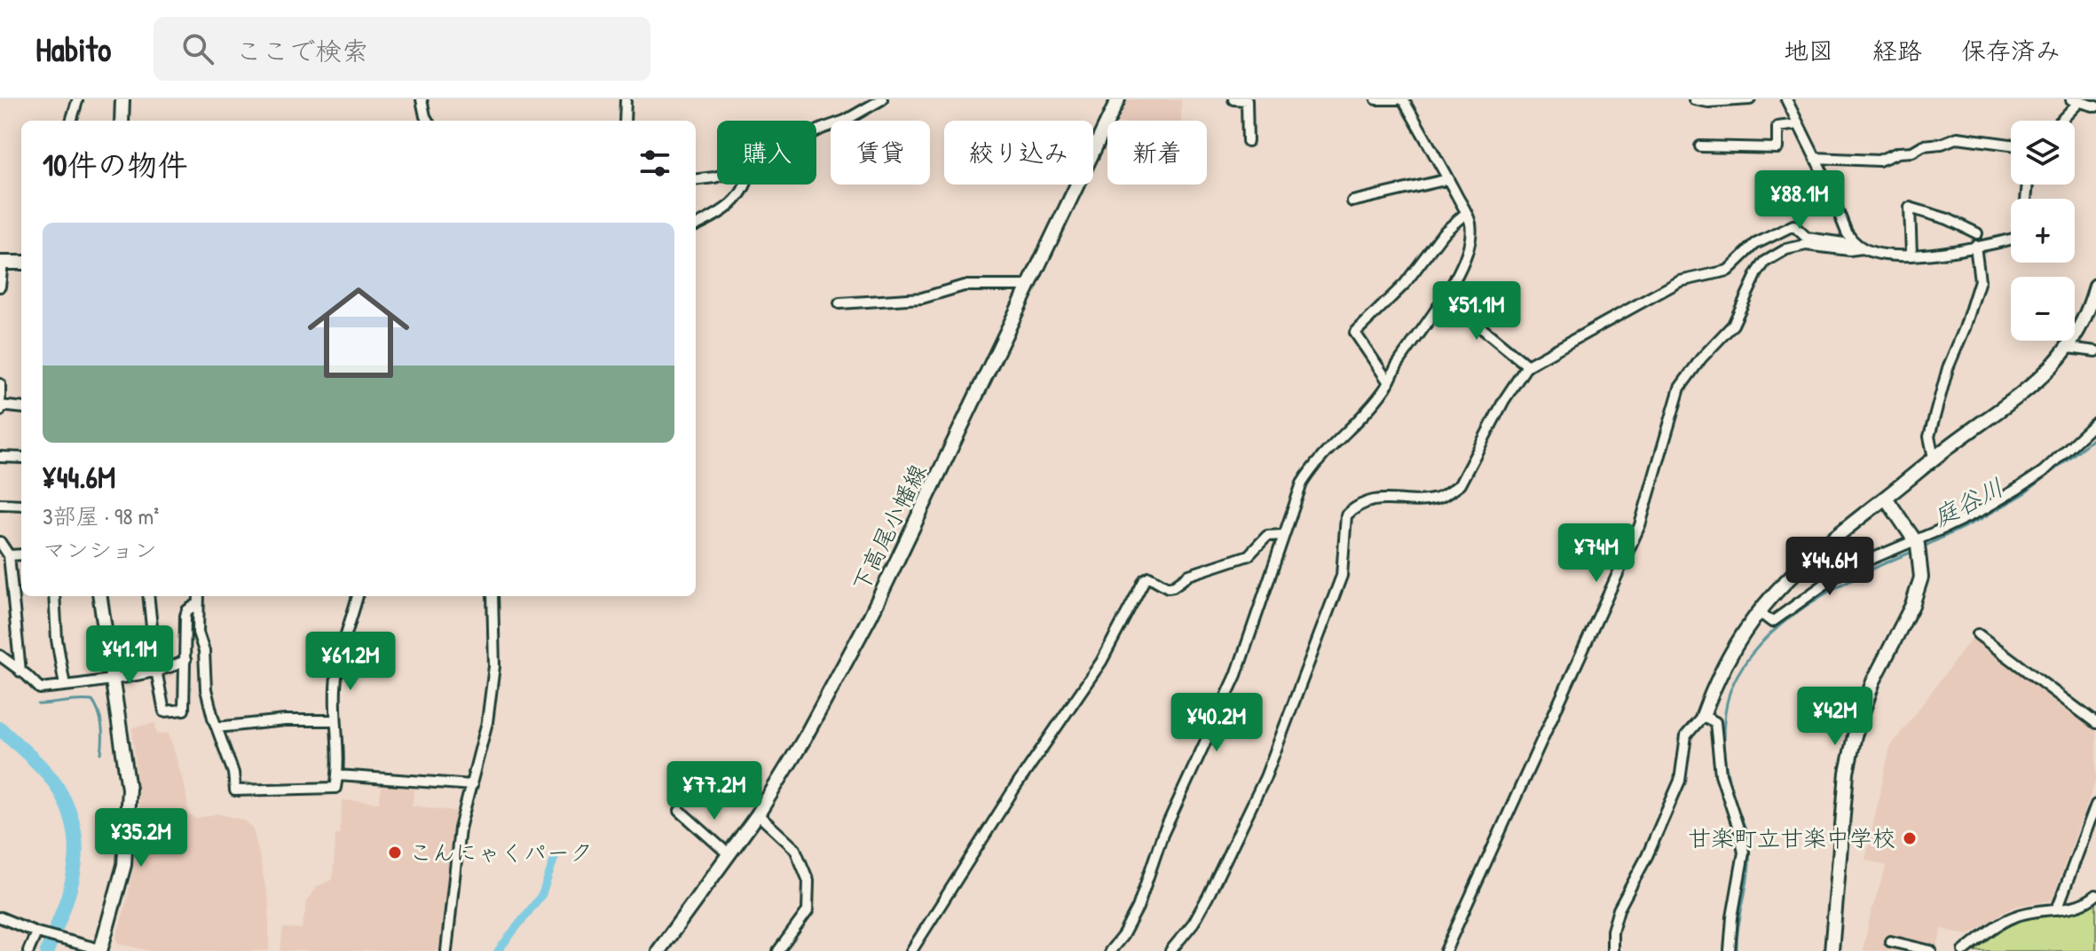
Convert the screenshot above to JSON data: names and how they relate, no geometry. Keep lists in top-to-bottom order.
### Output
{
  "streets": {
    "street": ["下高尾小幡線"]
  },
  "water": ["庭谷川"],
  "places": ["甘楽町立甘楽中学校", "こんにゃくパーク"],
  "page": {
    "header": "Habito",
    "search": "ここで検索",
    "nav": ["地図", "経路", "保存済み"],
    "map_buttons": ["+", "−"],
    "chip": [
      "購入",
      "賃貸",
      "絞り込み",
      "新着"
    ],
    "heading": "10件の物件",
    "price": [
      "¥88.1M",
      "¥51.1M",
      "¥74M",
      "¥44.6M",
      "¥41.1M",
      "¥61.2M",
      "¥42M",
      "¥40.2M",
      "¥77.2M",
      "¥35.2M"
    ],
    "list": [
      {
        "name": "¥44.6M",
        "note": "3部屋 · 98 m² · マンション"
      }
    ]
  }
}
